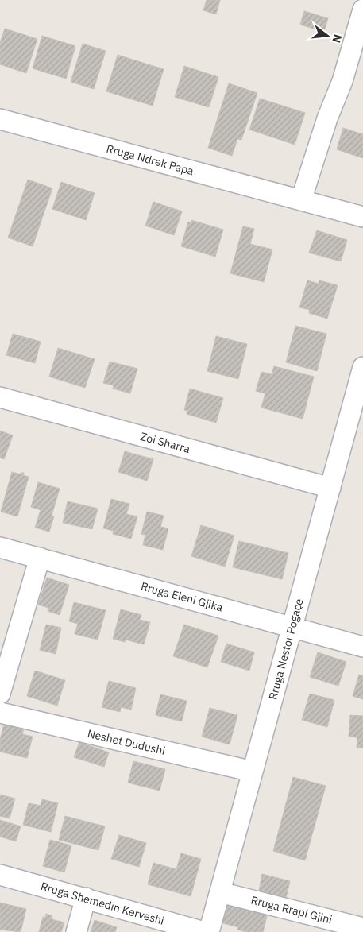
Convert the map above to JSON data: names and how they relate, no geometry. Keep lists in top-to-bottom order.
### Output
{
  "streets": {
    "street": [
      "Rruga Ndrek Papa",
      "Zoi Sharra",
      "Rruga Eleni Gjika",
      "Rruga Nestor Pogaçe",
      "Neshet Dudushi",
      "Rruga Shemedin Kerveshi",
      "Rruga Rrapi Gjini"
    ]
  },
  "crossings": [
    ["Zoi Sharra", "Rruga Nestor Pogaçe"],
    ["Rruga Eleni Gjika", "Rruga Nestor Pogaçe"],
    ["Rruga Nestor Pogaçe", "Neshet Dudushi"],
    ["Rruga Nestor Pogaçe", "Rruga Rrapi Gjini"]
  ],
  "north": "right"
}
